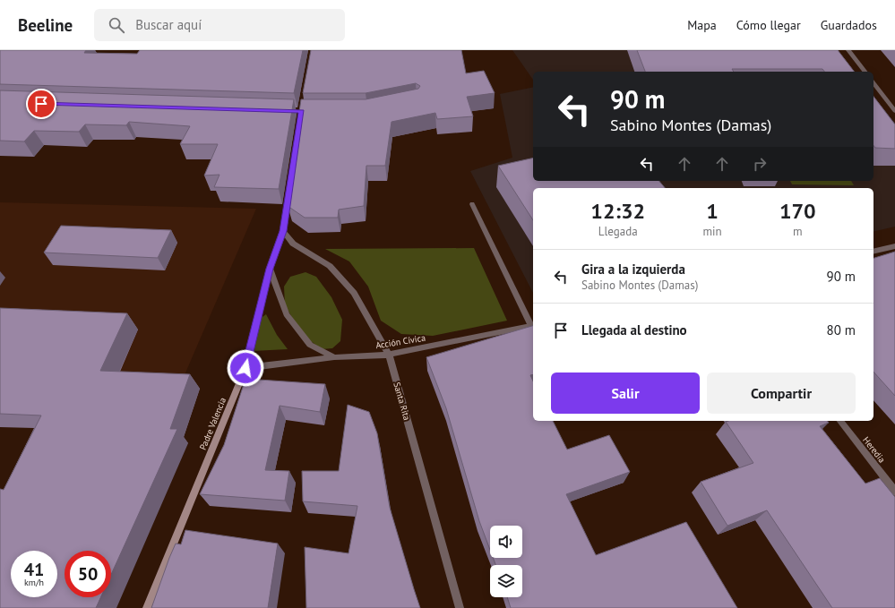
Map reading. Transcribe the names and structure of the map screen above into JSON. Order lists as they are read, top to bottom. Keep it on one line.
{"streets":{"main road":["Padre Valencia"],"street":["Acción Cívica","Santa Rita","Heredia"]},"crossings":[["Acción Cívica","Santa Rita"],["Acción Cívica","Padre Valencia"],["Santa Rita","Padre Valencia"]],"page":{"header":"Beeline","search":"Buscar aquí","nav":["Mapa","Cómo llegar","Guardados"],"turn":["90 m","Sabino Montes (Damas)"],"eta":["12:32","Llegada","1","min","170","m"],"list":[{"name":"Gira a la izquierda","note":"Sabino Montes (Damas)","value":"90 m"},{"name":"Llegada al destino","value":"80 m"}],"buttons":["Salir","Compartir"],"speed":"41 km/h","limit":"50"}}
